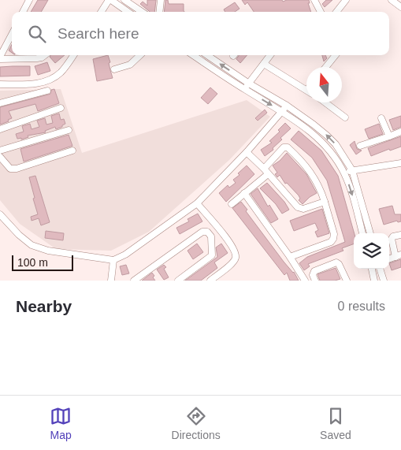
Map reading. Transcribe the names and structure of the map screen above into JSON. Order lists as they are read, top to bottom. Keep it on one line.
{"scale_bar":"100 m","north":"top","page":{"search":"Search here","scale":"100 m","heading":["Nearby","0 results"],"nav":["Map","Directions","Saved"]}}
